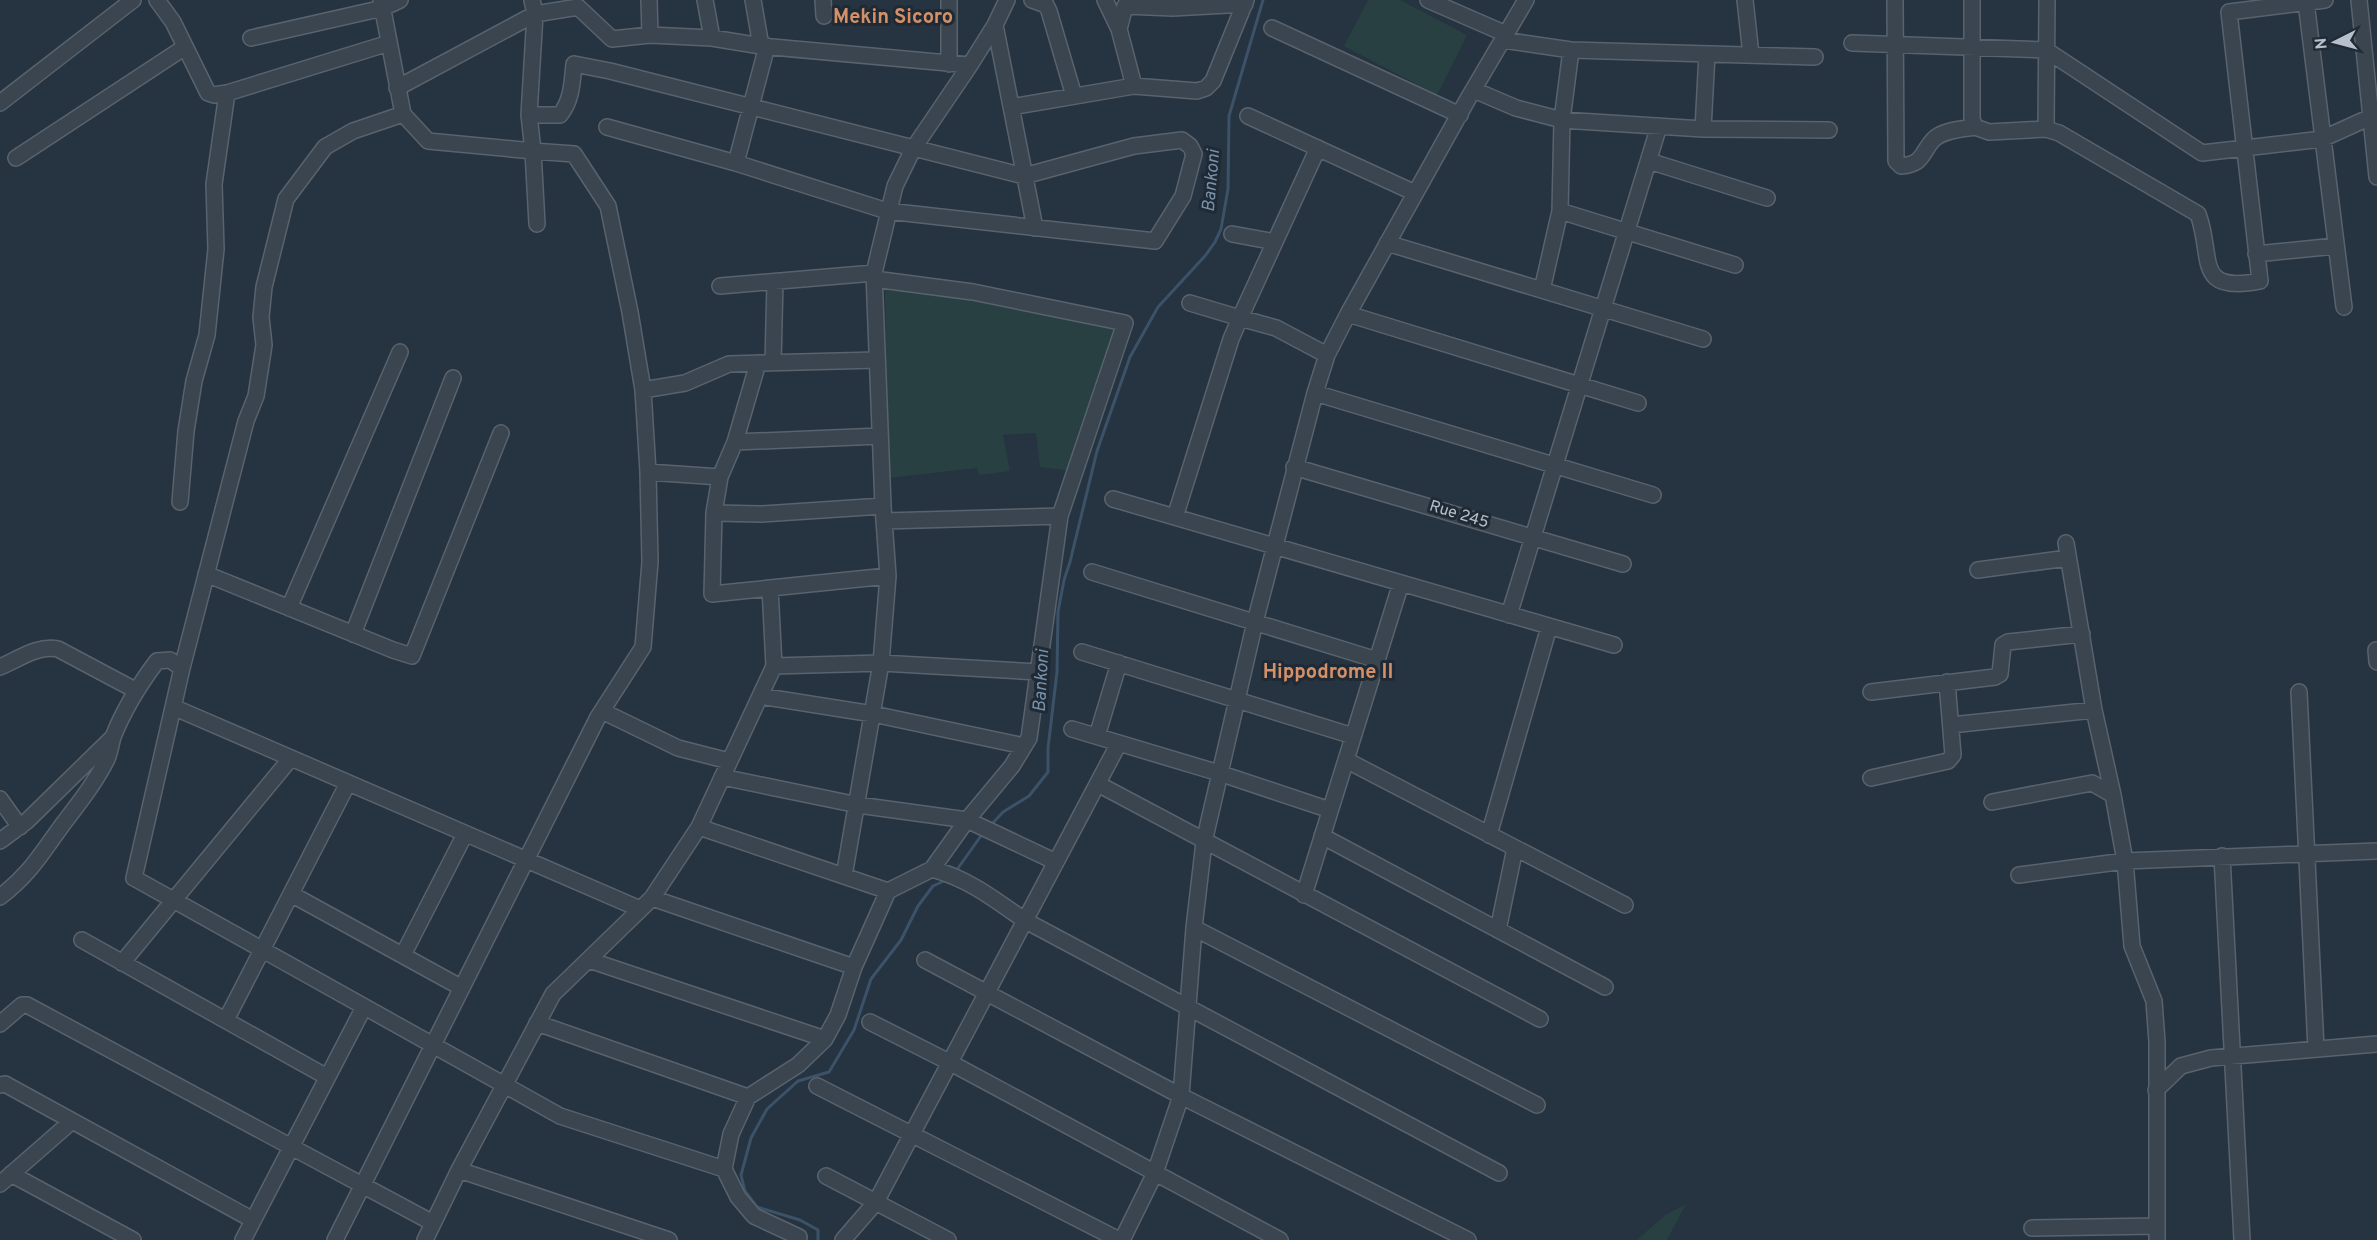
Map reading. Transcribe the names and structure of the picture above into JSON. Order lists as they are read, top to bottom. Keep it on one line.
{"streets":{"street":["Rue 245"]},"districts":["Mekin Sicoro","Hippodrome II"],"water":["Bankoni"],"north":"left"}
